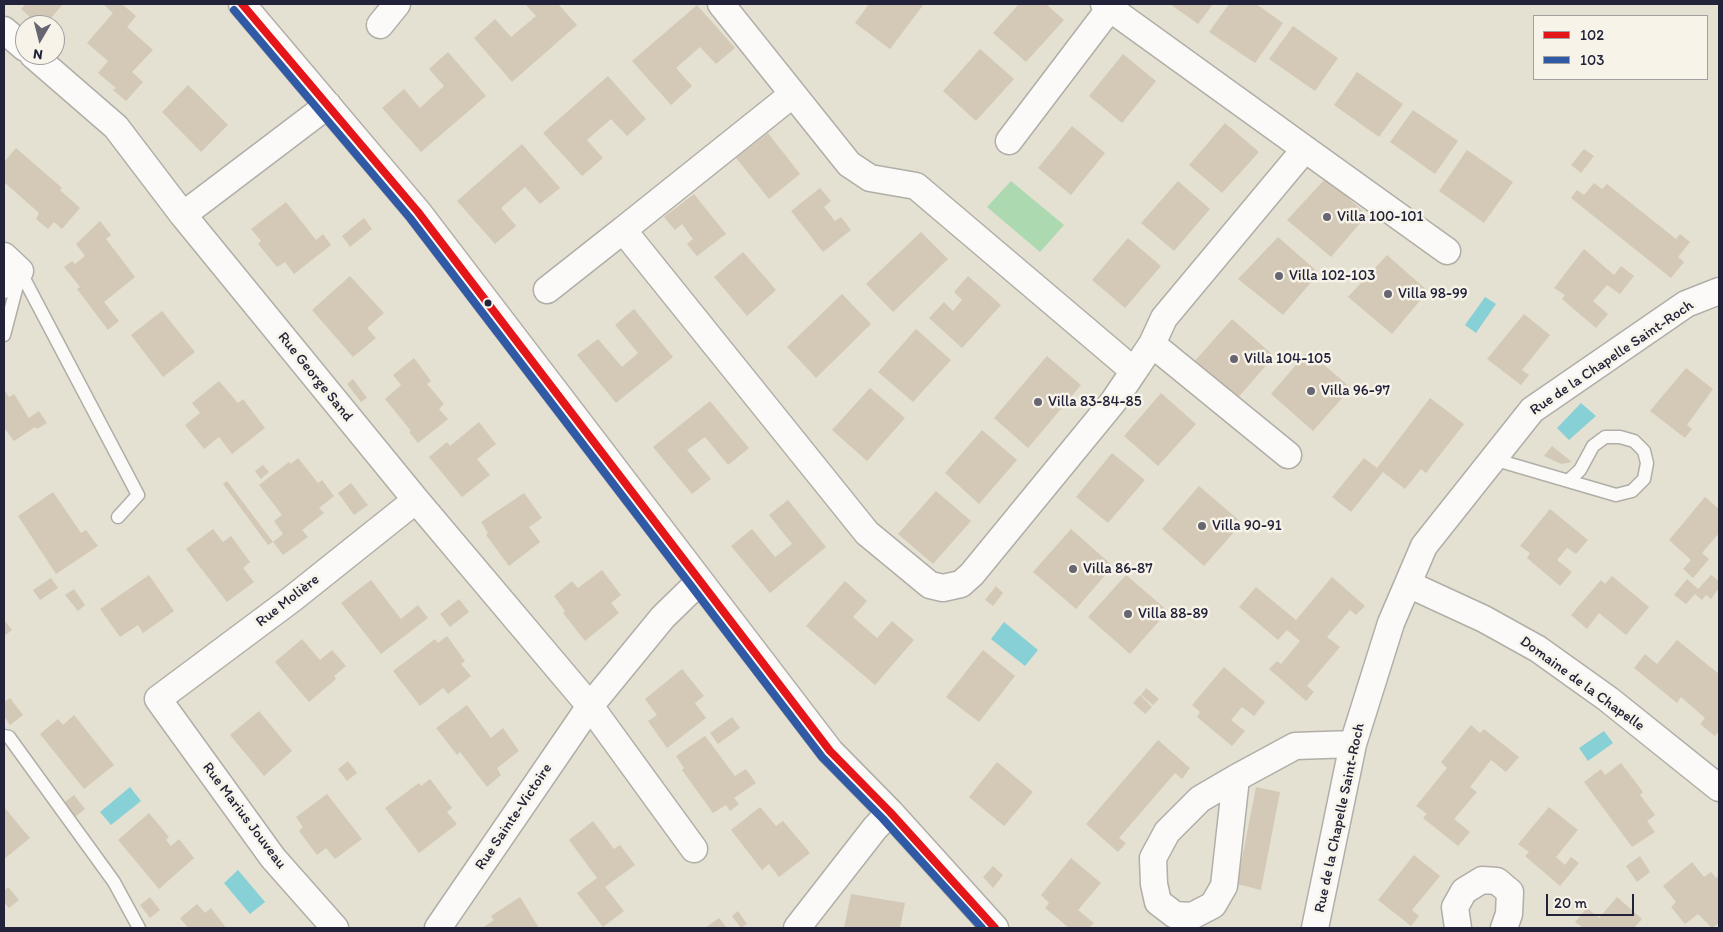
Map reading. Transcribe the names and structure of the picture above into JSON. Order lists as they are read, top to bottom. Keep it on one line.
{"streets":{"street":["Rue de la Chapelle Saint-Roch","Rue George Sand","Rue Molière","Domaine de la Chapelle","Rue Marius Jouveau","Rue Sainte-Victoire"]},"crossings":[["Rue de la Chapelle Saint-Roch","Domaine de la Chapelle"],["Rue George Sand","Rue Molière"],["Rue George Sand","Rue Sainte-Victoire"],["Rue Molière","Rue Marius Jouveau"]],"places":["Villa 100-101","Villa 102-103","Villa 98-99","Villa 104-105","Villa 96-97","Villa 83-84-85","Villa 90-91","Villa 86-87","Villa 88-89"],"lines":["transit line 102","transit line 103"],"legend":["102","103"],"scale_bar":"20 m","north":"bottom"}
